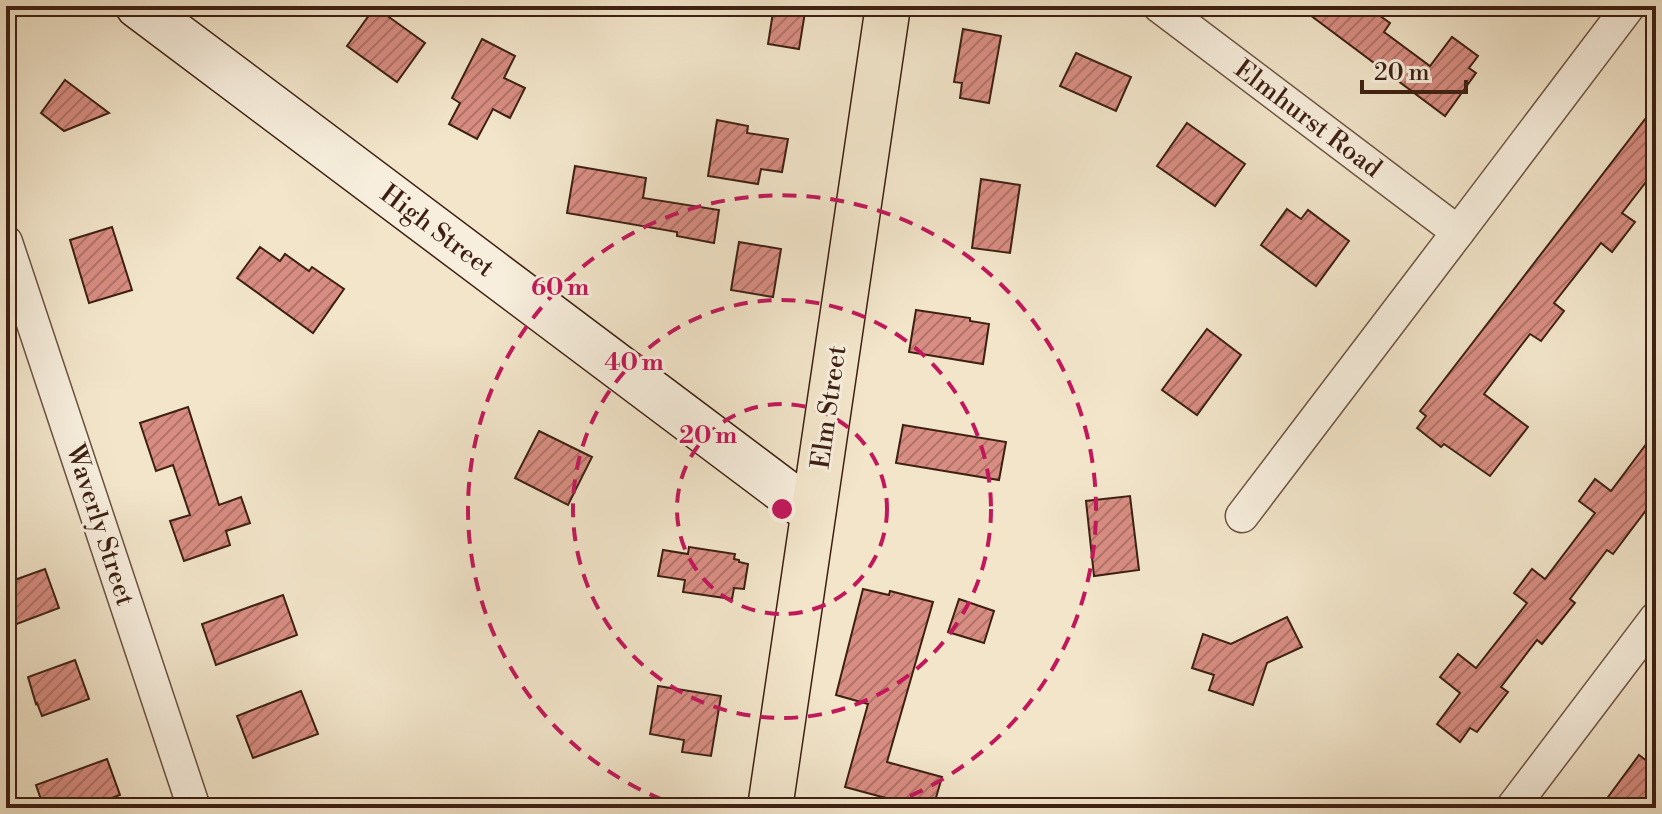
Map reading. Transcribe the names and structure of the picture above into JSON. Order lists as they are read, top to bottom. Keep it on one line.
{"streets":{"main road":["Elm Street"],"street":["Elmhurst Road","High Street","Waverly Street"]},"crossings":[["High Street","Elm Street"]],"scale_bar":"20 m","rings":["60 m","40 m","20 m"]}
